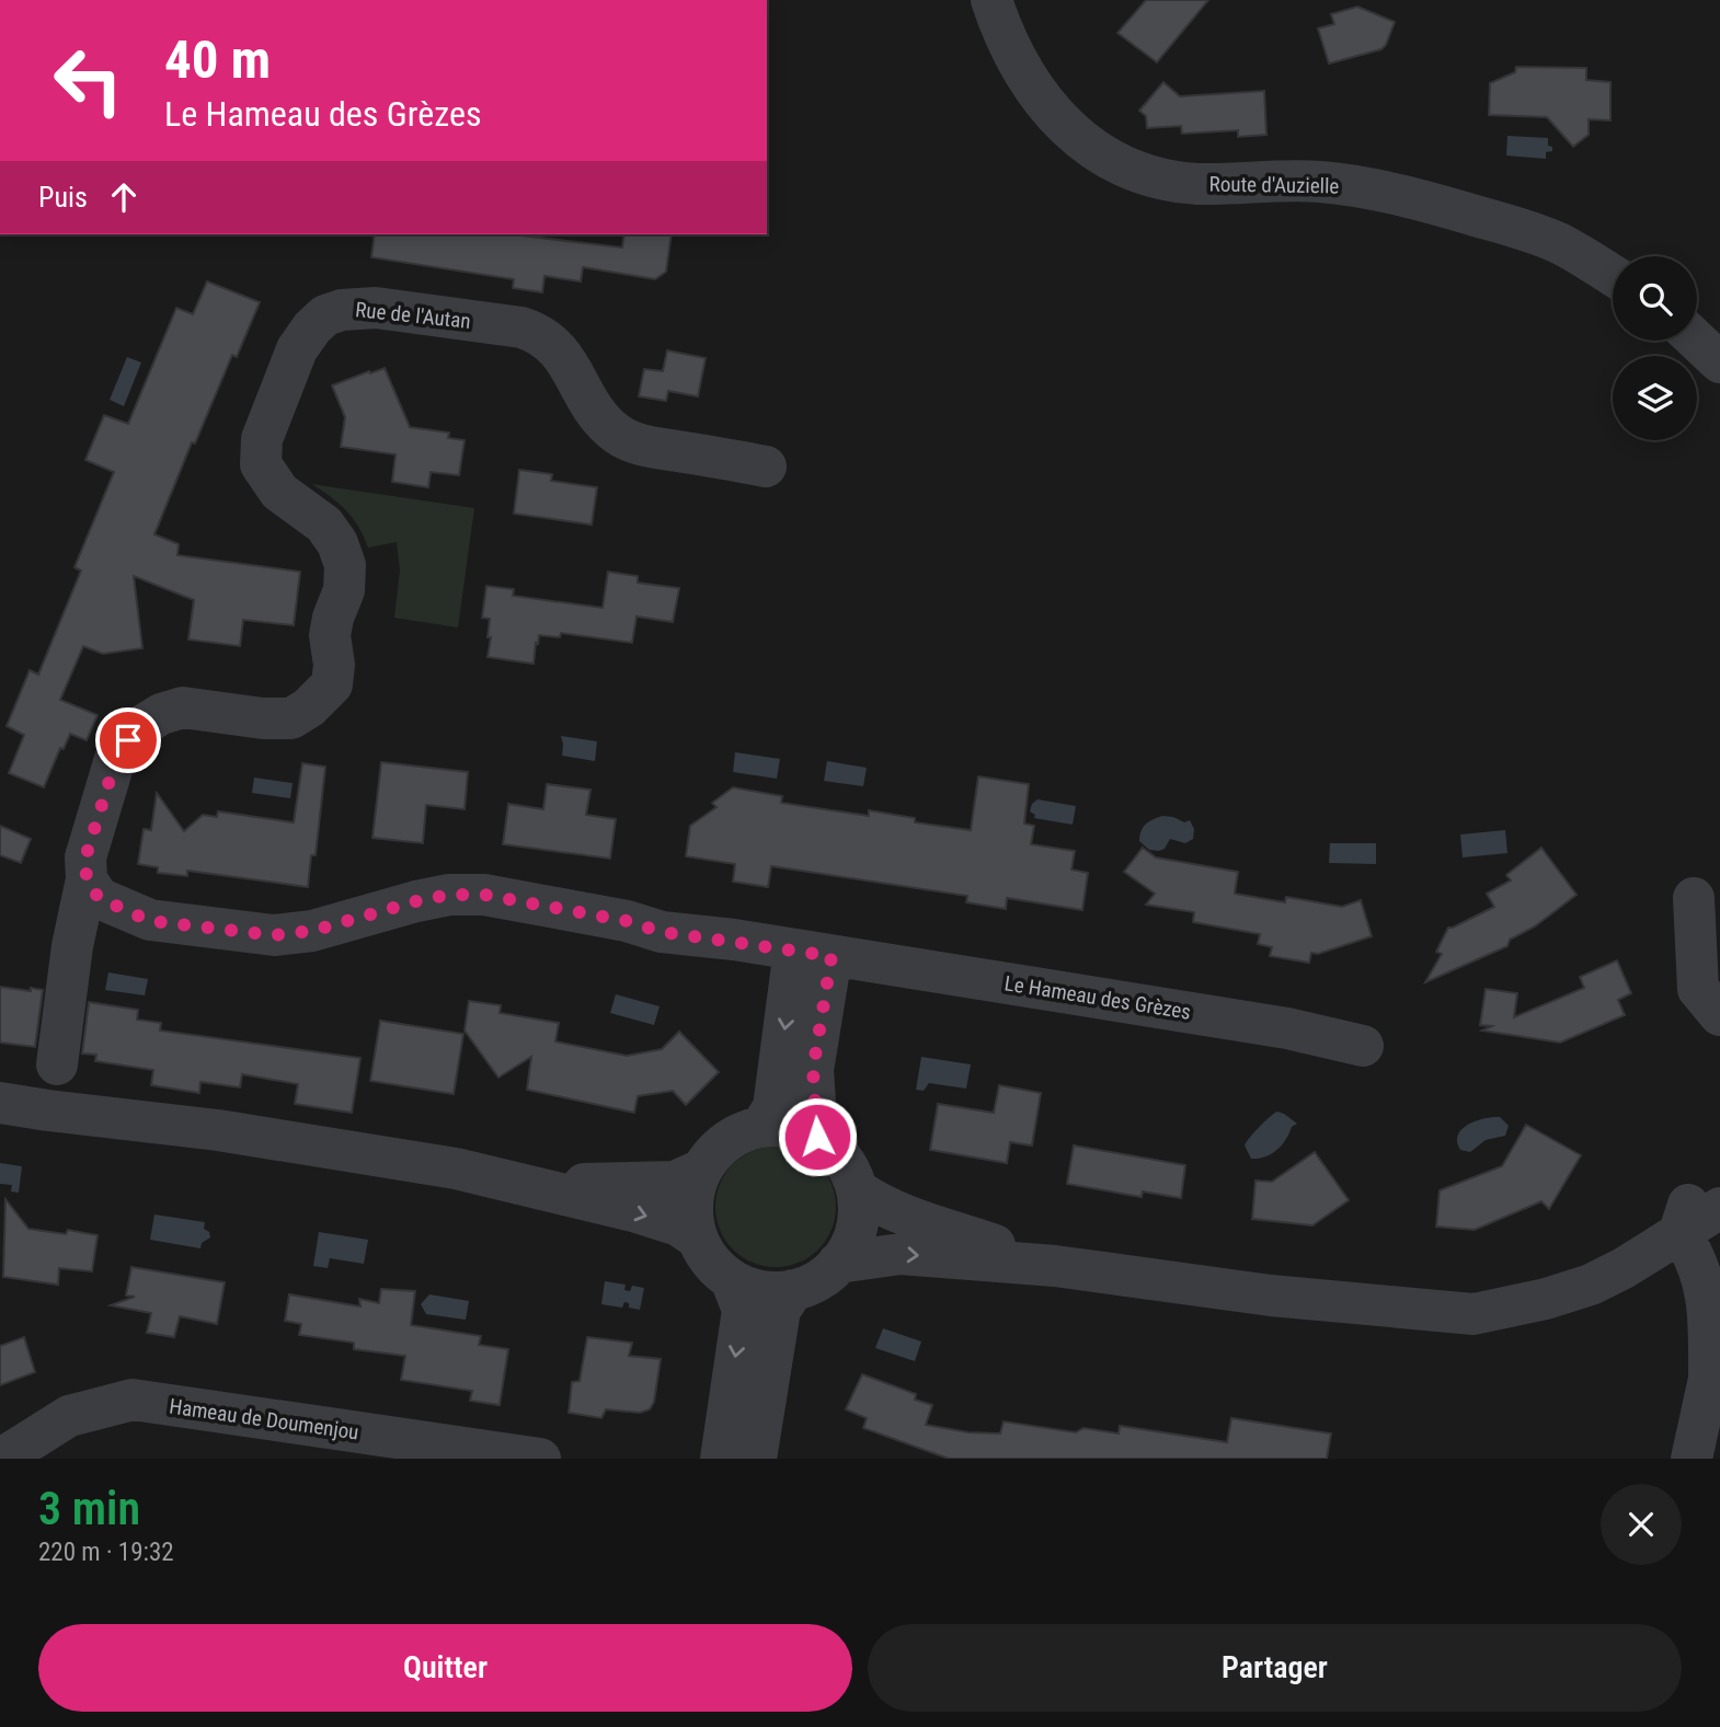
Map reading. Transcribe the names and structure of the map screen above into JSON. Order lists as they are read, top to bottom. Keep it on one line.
{"streets":{"street":["Route d'Auzielle","Rue de l'Autan","Le Hameau des Grèzes","Hameau de Doumenjou"]},"crossings":[["Rue de l'Autan","Le Hameau des Grèzes"]],"page":{"turn":["40 m","Le Hameau des Grèzes"],"then":"Puis","heading":["3 min","220 m · 19:32"],"buttons":["Quitter","Partager"]}}
